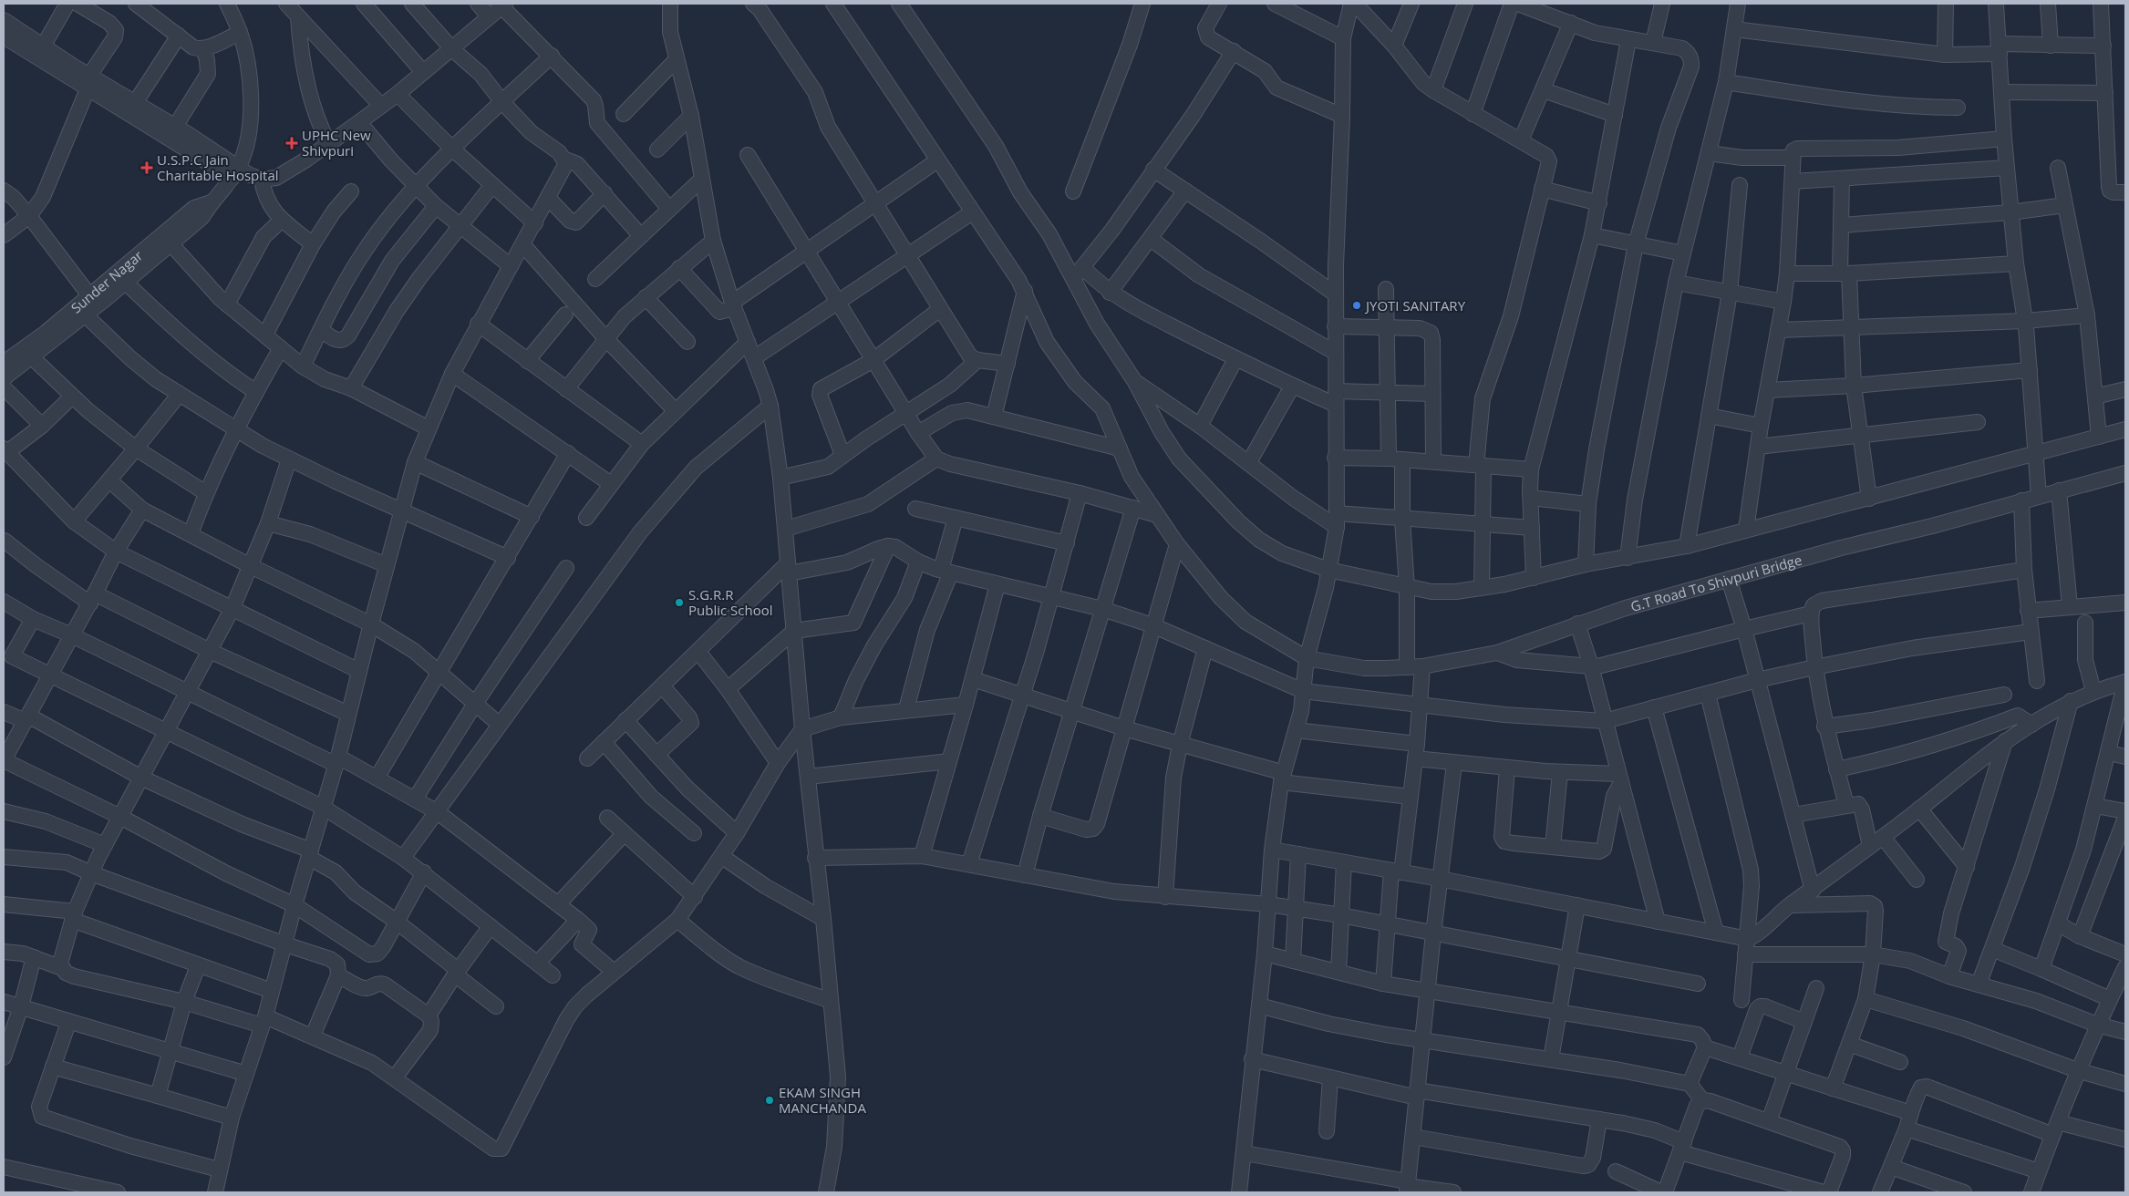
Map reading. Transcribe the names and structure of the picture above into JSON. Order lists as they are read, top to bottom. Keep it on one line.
{"streets":{"street":["Sunder Nagar","G.T Road To Shivpuri Bridge"]},"places":{"health":["UPHC New Shivpuri","U.S.P.C Jain Charitable Hospital"],"other":["JYOTI SANITARY","S.G.R.R Public School","EKAM SINGH MANCHANDA"]}}
